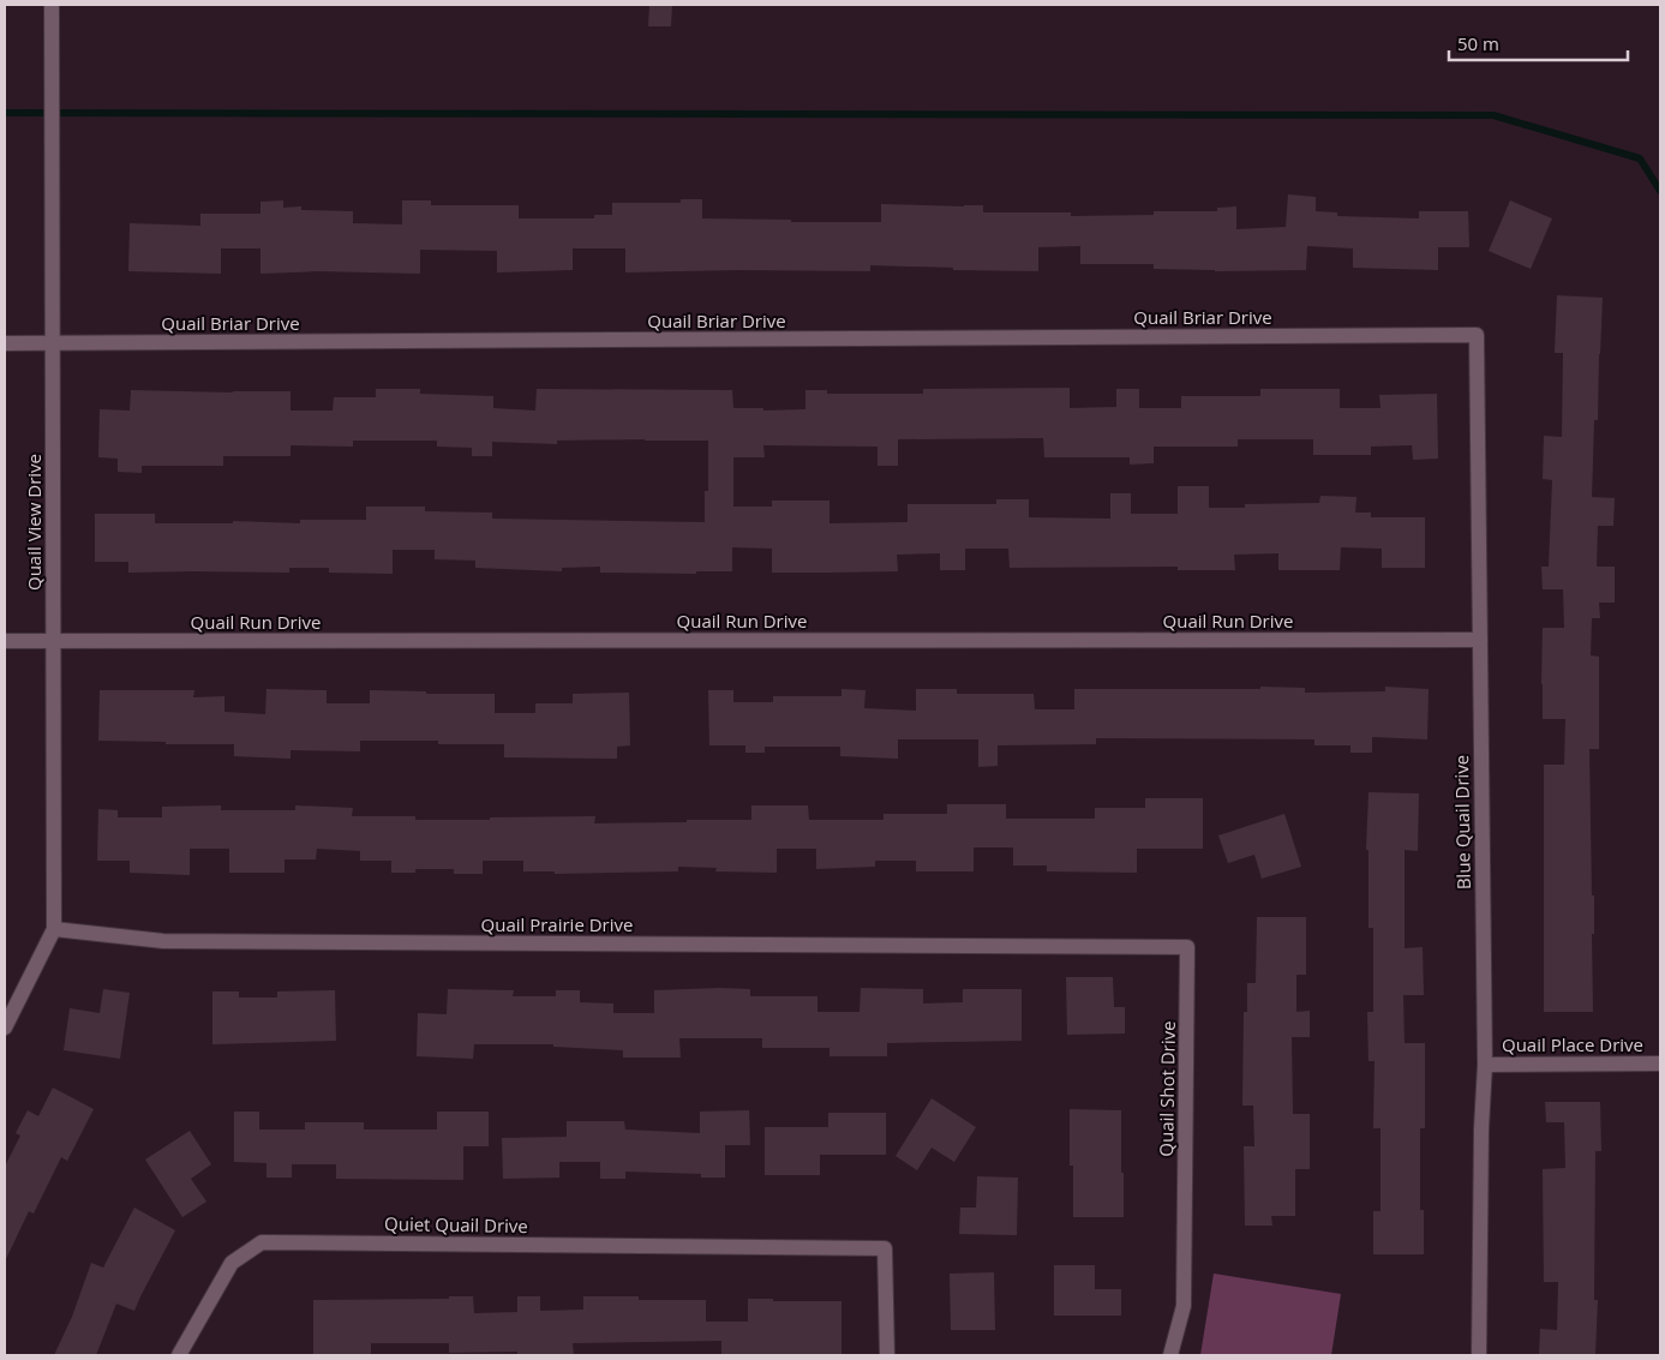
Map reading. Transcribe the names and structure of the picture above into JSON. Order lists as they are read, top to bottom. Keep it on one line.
{"streets":{"street":["Quail Briar Drive","Quail View Drive","Quail Run Drive","Blue Quail Drive","Quail Prairie Drive","Quail Place Drive","Quail Shot Drive","Quiet Quail Drive"]},"crossings":[["Quail Briar Drive","Quail View Drive"],["Quail Briar Drive","Blue Quail Drive"],["Quail View Drive","Quail Run Drive"],["Quail View Drive","Quail Prairie Drive"],["Quail Run Drive","Blue Quail Drive"],["Blue Quail Drive","Quail Place Drive"],["Quail Prairie Drive","Quail Shot Drive"]],"scale_bar":"50 m"}
